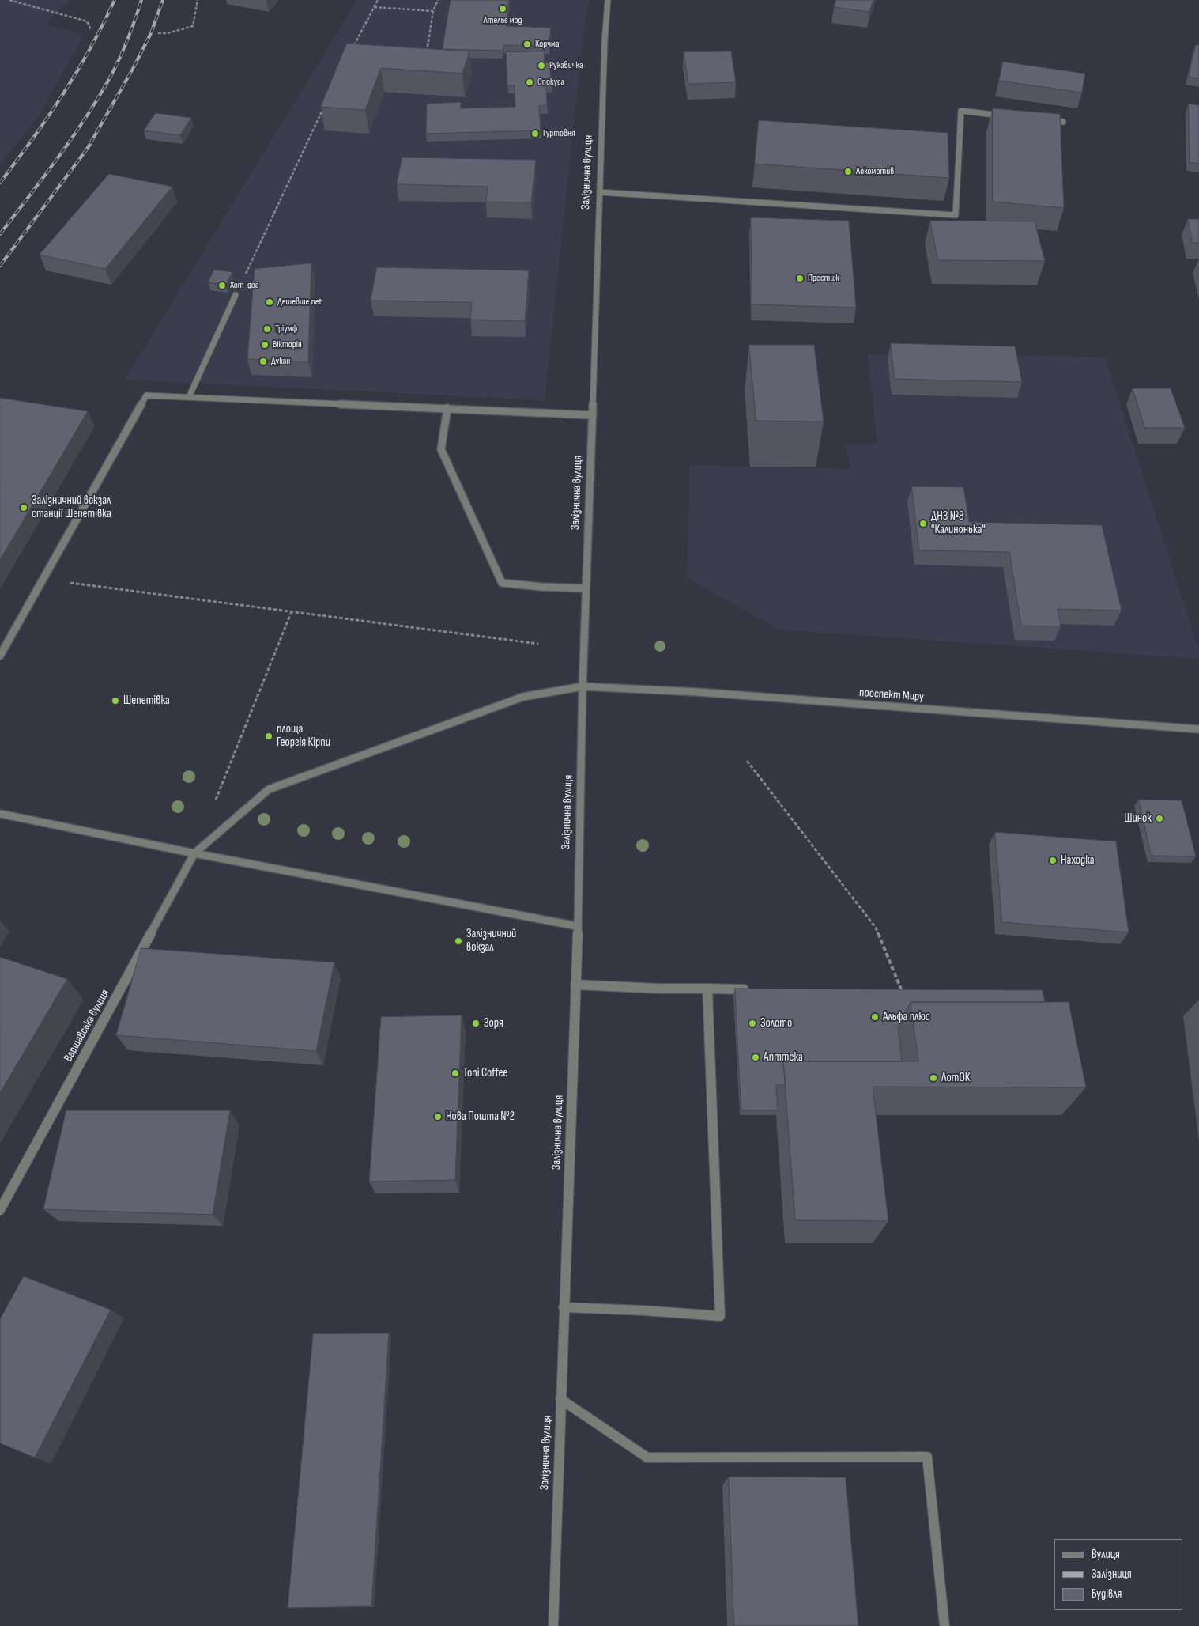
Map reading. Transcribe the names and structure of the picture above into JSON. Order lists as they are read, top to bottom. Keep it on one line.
{"streets":{"street":["Залізнична вулиця","проспект Миру","Варшавська вулиця"]},"crossings":[["Залізнична вулиця","проспект Миру"],["проспект Миру","Варшавська вулиця"]],"places":["Ательє мод","Корчма","Рукавичка","Спокуса","Гуртовня","Локомотив","Престиж","Хот-дог","Дешевше.net","Тріумф","Вікторія","Дукан","Залізничний вокзал станції Шепетівка","ДНЗ №8 \"Калинонька\"","Шепетівка","площа Георгія Кірпи","Шинок","Находка","Залізничний вокзал","Альфа плюс","Зоря","Золото","Апттека","Toni Coffee","ЛотОК","Нова Пошта №2"],"legend":["Вулиця","Залізниця","Будівля"]}
